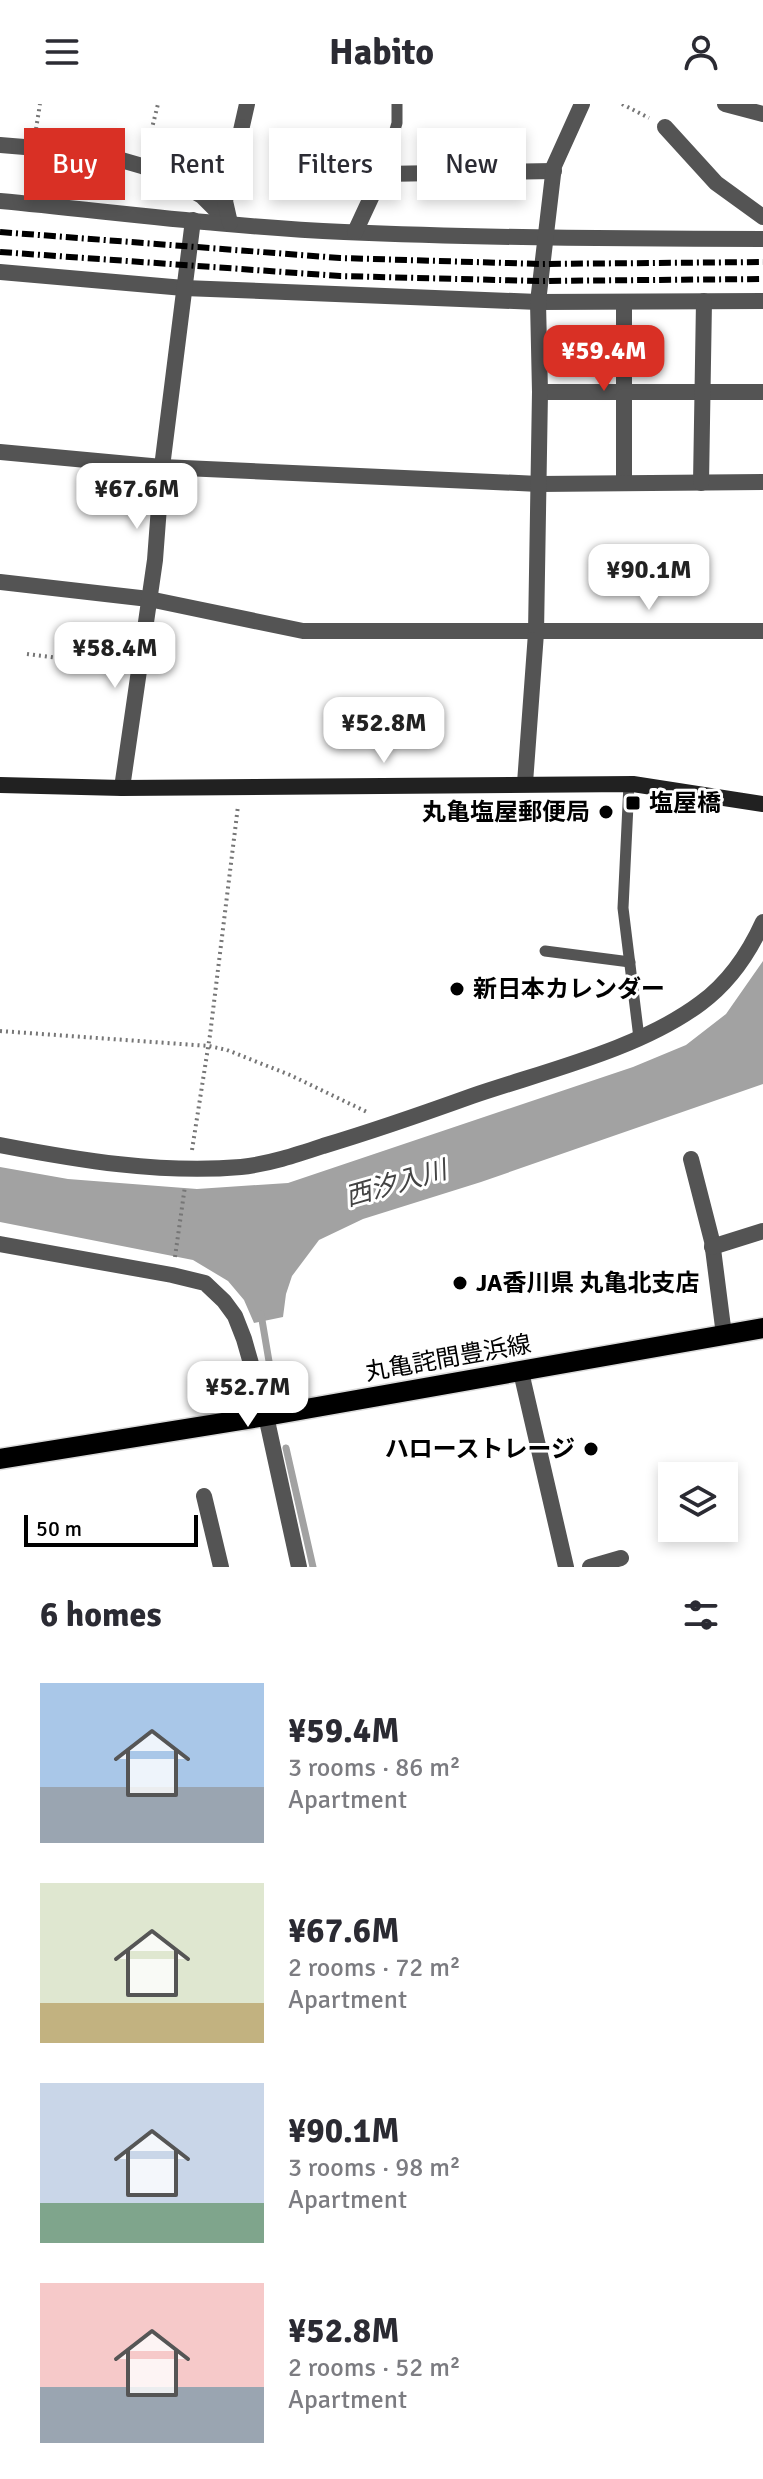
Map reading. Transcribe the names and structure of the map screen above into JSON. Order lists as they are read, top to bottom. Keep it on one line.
{"streets":{"main road":["丸亀詫間豊浜線"]},"water":["西汐入川"],"places":{"transit":["塩屋橋"],"other":["丸亀塩屋郵便局","新日本カレンダー","JA香川県 丸亀北支店","ハローストレージ"]},"scale_bar":"50 m","page":{"header":"Habito","chip":["Buy","Rent","Filters","New"],"price":["¥59.4M","¥67.6M","¥90.1M","¥58.4M","¥52.8M","¥52.7M"],"scale":"50 m","heading":"6 homes","list":[{"name":"¥59.4M","note":"3 rooms · 86 m² · Apartment"},{"name":"¥67.6M","note":"2 rooms · 72 m² · Apartment"},{"name":"¥90.1M","note":"3 rooms · 98 m² · Apartment"},{"name":"¥52.8M","note":"2 rooms · 52 m² · Apartment"}]}}
